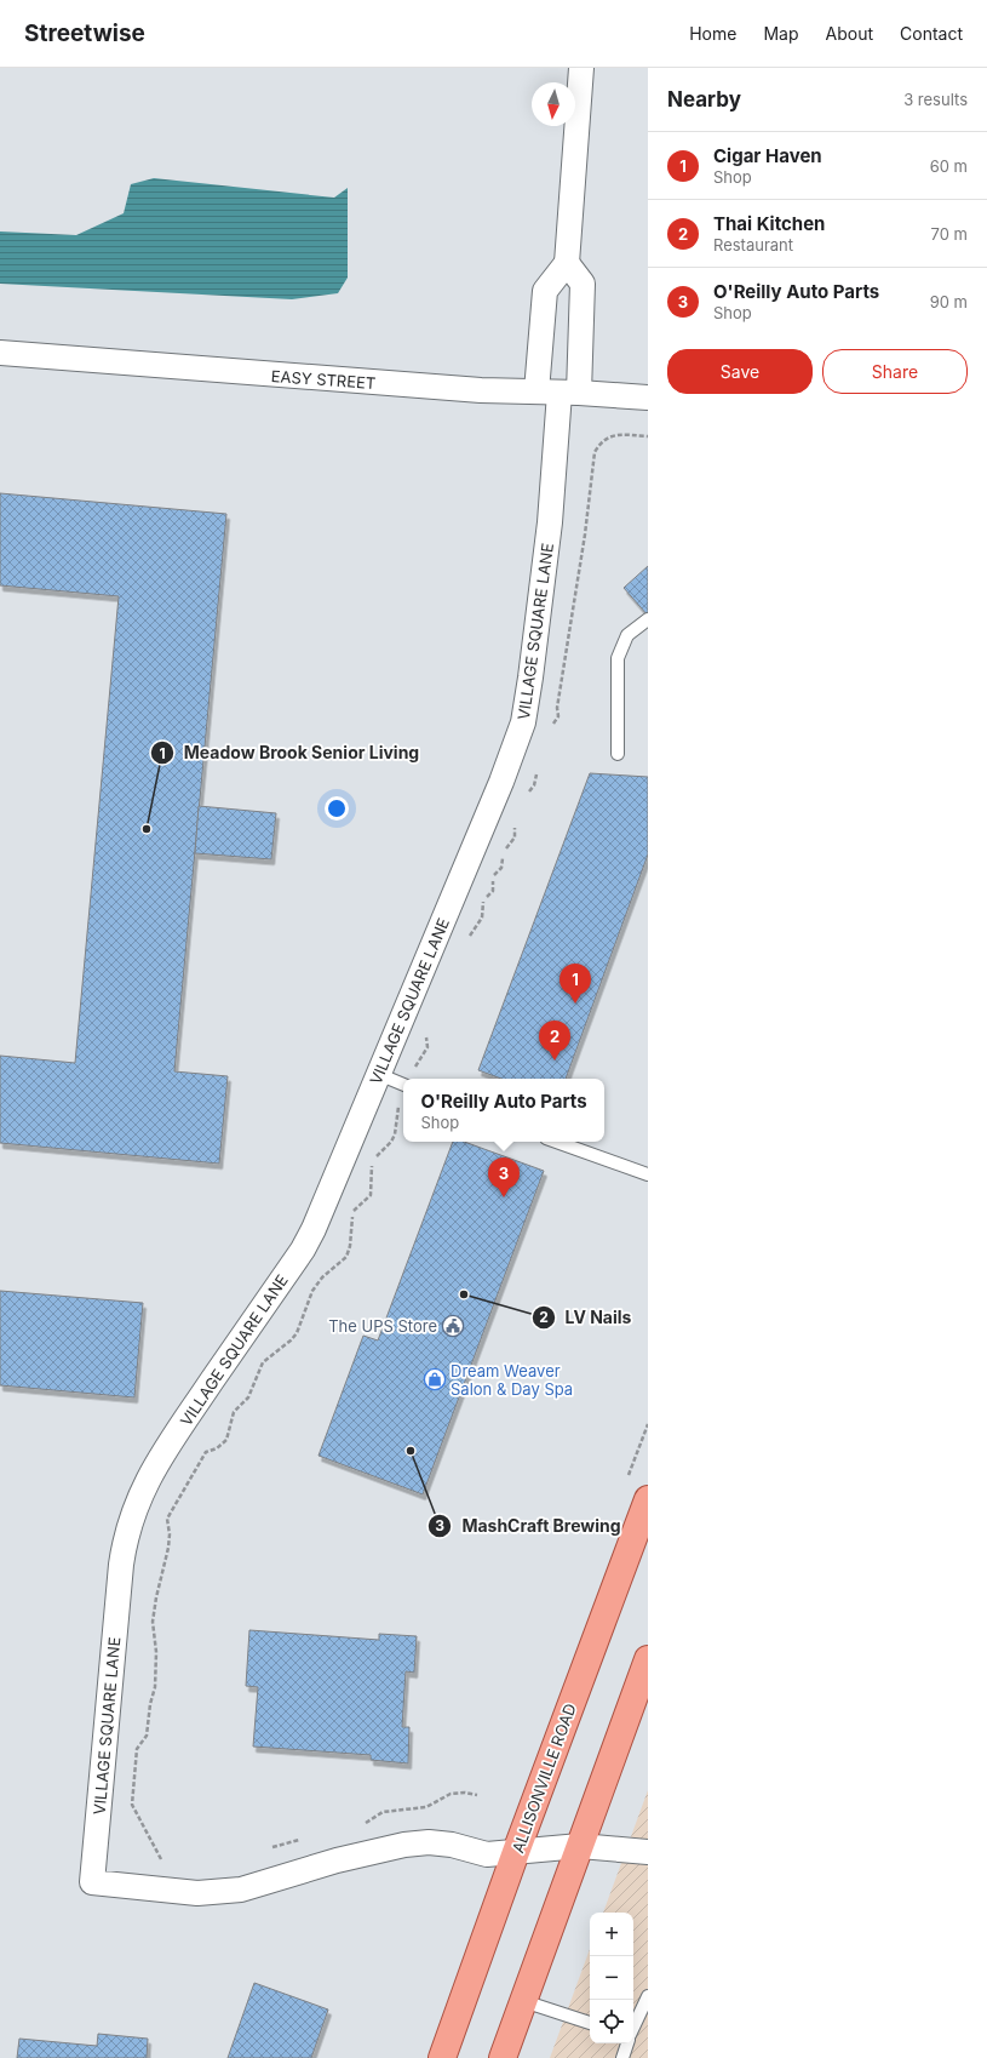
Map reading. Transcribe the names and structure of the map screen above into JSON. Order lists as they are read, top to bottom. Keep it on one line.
{"streets":{"main road":["ALLISONVILLE ROAD"],"street":["EASY STREET","VILLAGE SQUARE LANE"]},"crossings":[["EASY STREET","VILLAGE SQUARE LANE"],["VILLAGE SQUARE LANE","ALLISONVILLE ROAD"]],"places":{"other":["Meadow Brook Senior Living","LV Nails","MashCraft Brewing"],"public building":["The UPS Store"],"shop":["Dream Weaver Salon & Day Spa"]},"north":"bottom","page":{"header":"Streetwise","nav":["Home","Map","About","Contact"],"heading":["Nearby","3 results"],"list":[{"mark":"1","name":"Cigar Haven","note":"Shop","value":"60 m"},{"mark":"2","name":"Thai Kitchen","note":"Restaurant","value":"70 m"},{"mark":"3","name":"O'Reilly Auto Parts","note":"Shop","value":"90 m"}],"buttons":["Save","Share"],"pins":["1","2","3"],"popup":["O'Reilly Auto Parts","Shop"],"map_buttons":["+","−"]}}
